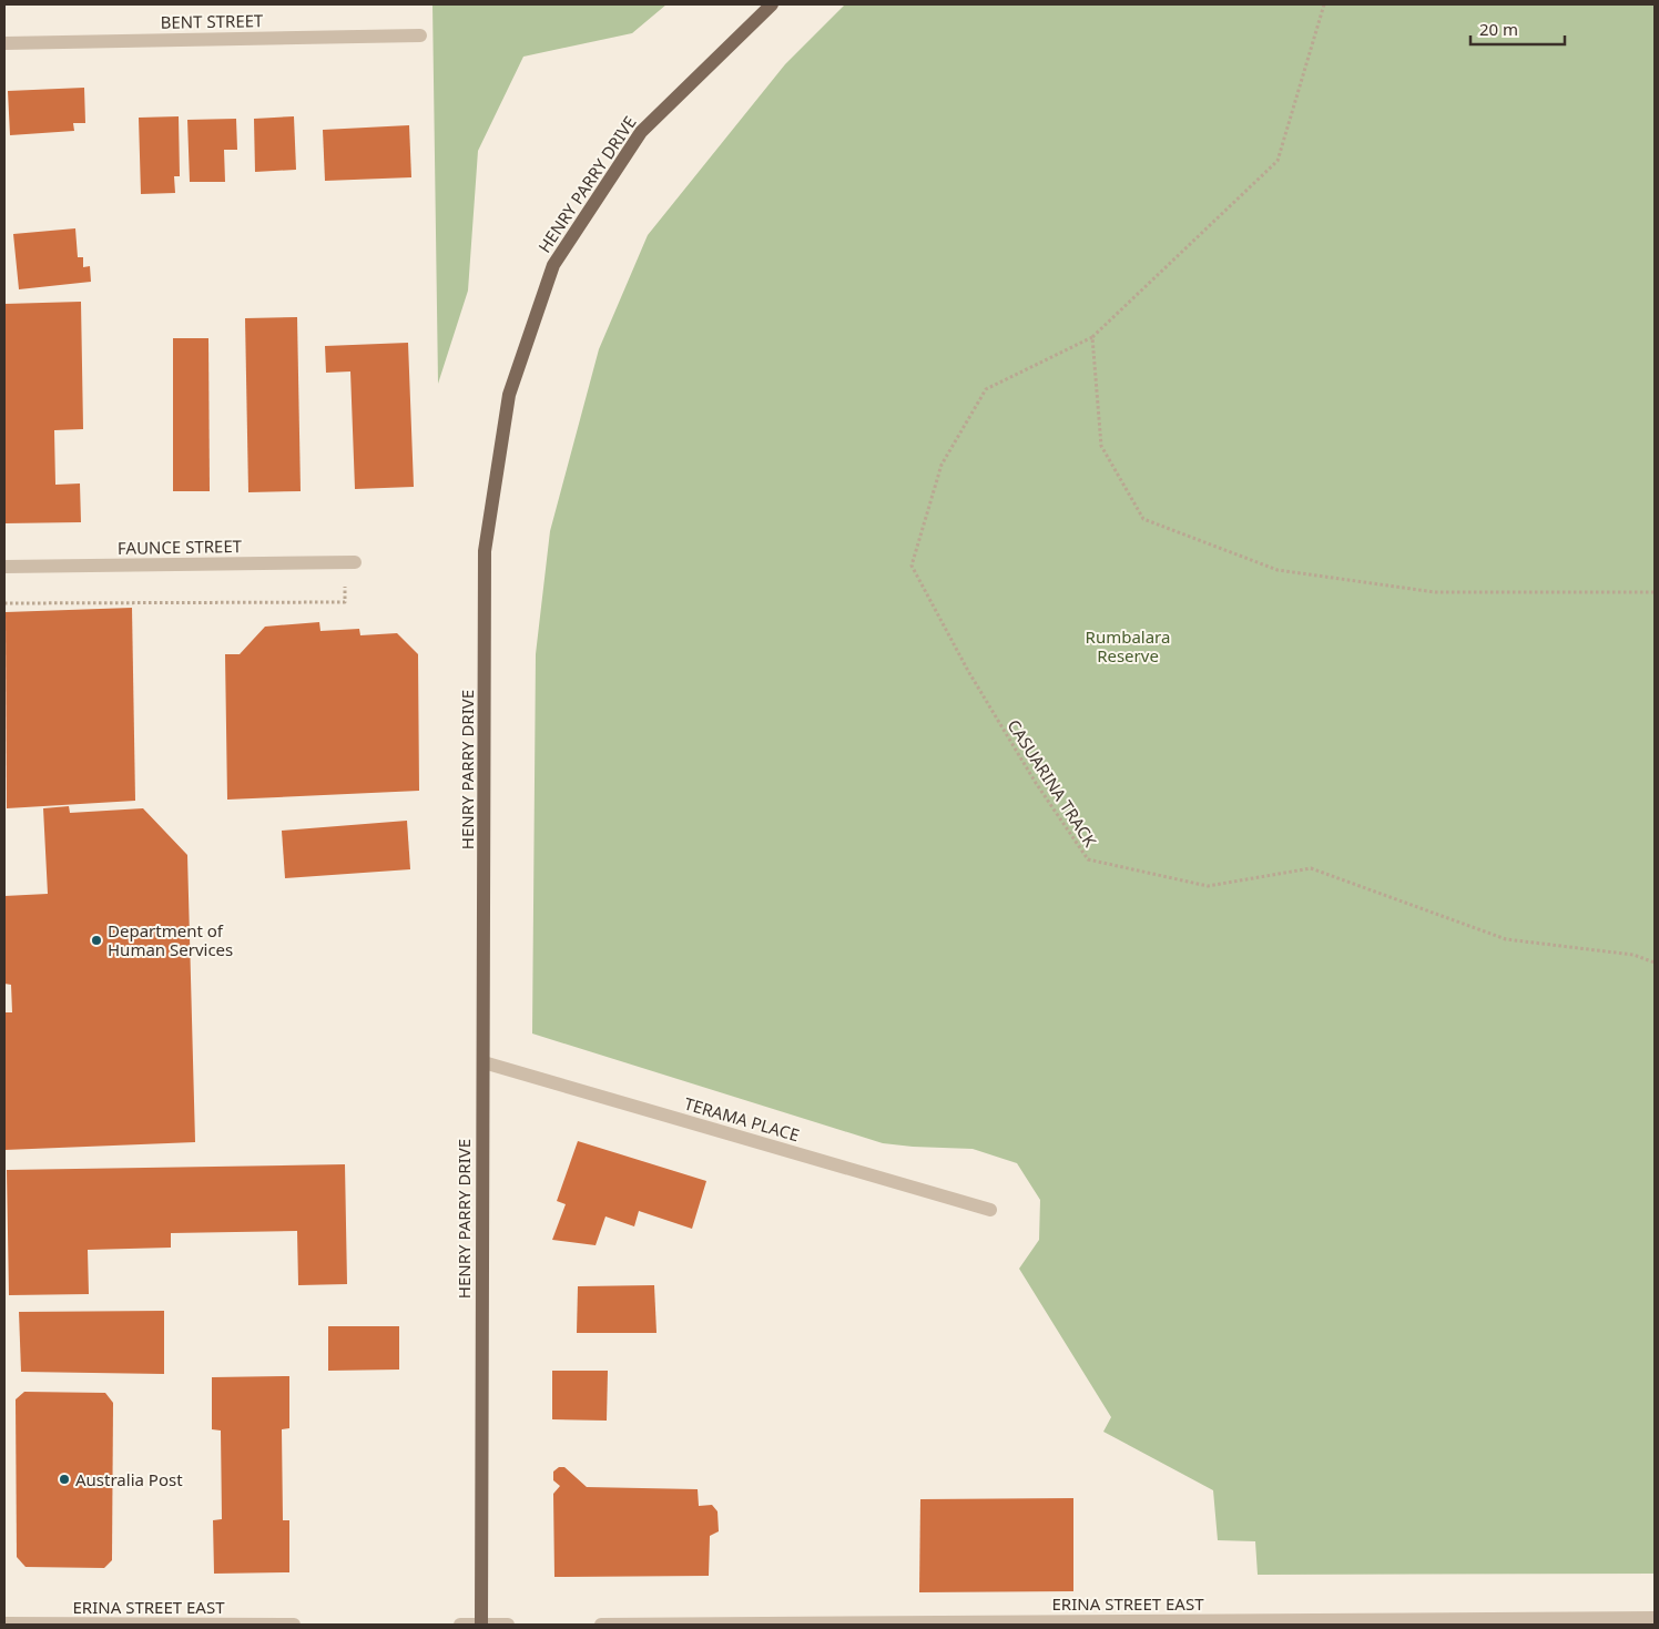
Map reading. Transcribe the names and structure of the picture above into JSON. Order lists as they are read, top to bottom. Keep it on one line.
{"streets":{"main road":["HENRY PARRY DRIVE"],"street":["BENT STREET","FAUNCE STREET","TERAMA PLACE","ERINA STREET EAST"],"path":["CASUARINA TRACK"]},"crossings":[["HENRY PARRY DRIVE","TERAMA PLACE"]],"parks":["Rumbalara Reserve"],"places":["Department of Human Services","Australia Post"],"scale_bar":"20 m"}
